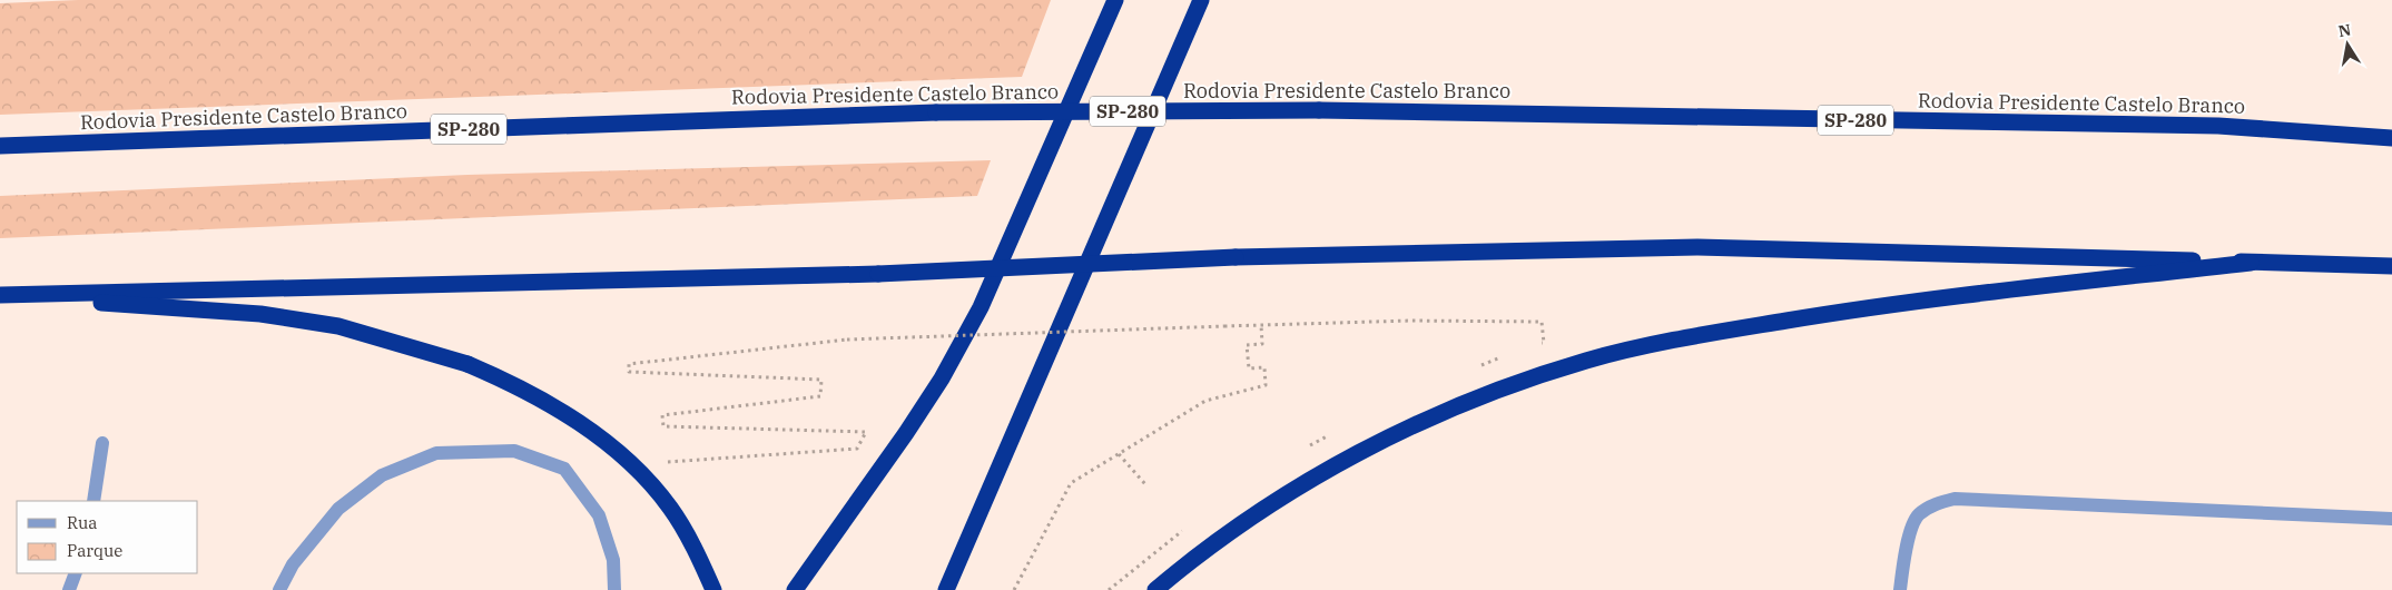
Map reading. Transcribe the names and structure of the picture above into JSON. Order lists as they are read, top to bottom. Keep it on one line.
{"streets":{"highway":["Rodovia Presidente Castelo Branco","SP-280"]},"legend":["Rua","Parque"],"north":"top"}
